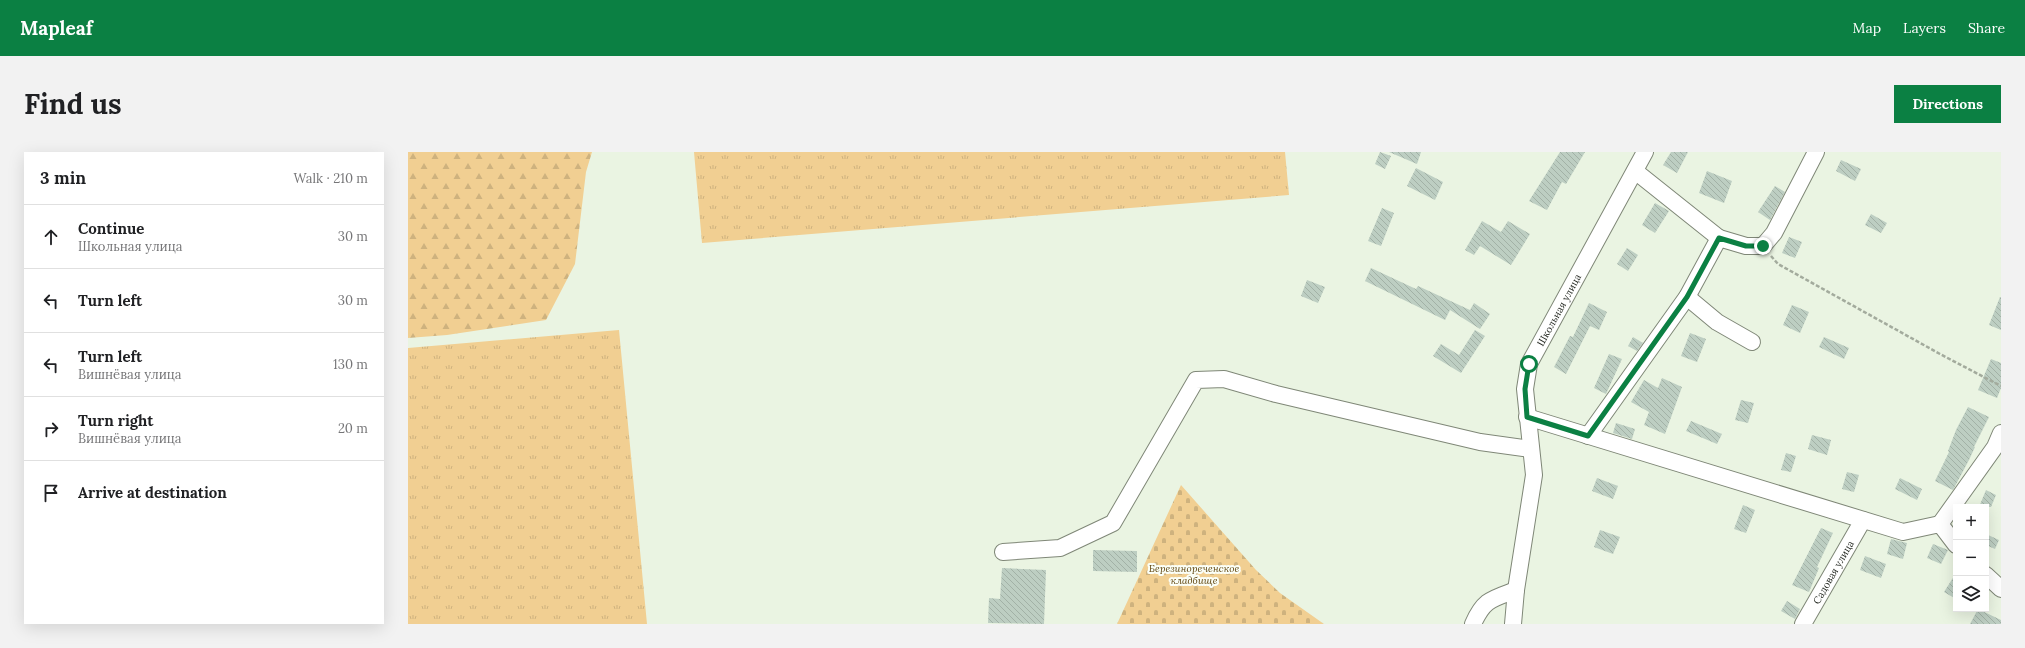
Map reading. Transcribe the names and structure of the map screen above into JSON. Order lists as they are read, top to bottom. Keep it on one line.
{"streets":{"street":["Школьная улица","Садовая улица"]},"parks":["Березинореченское кладбище"],"page":{"header":"Mapleaf","nav":["Map","Layers","Share"],"buttons":"Directions","title":"Find us","heading":["3 min","Walk · 210 m"],"list":[["Continue","Школьная улица","30 m"],["Turn left","30 m"],["Turn left","Вишнёвая улица","130 m"],["Turn right","Вишнёвая улица","20 m"],"Arrive at destination"],"map_buttons":["+","−"]}}
